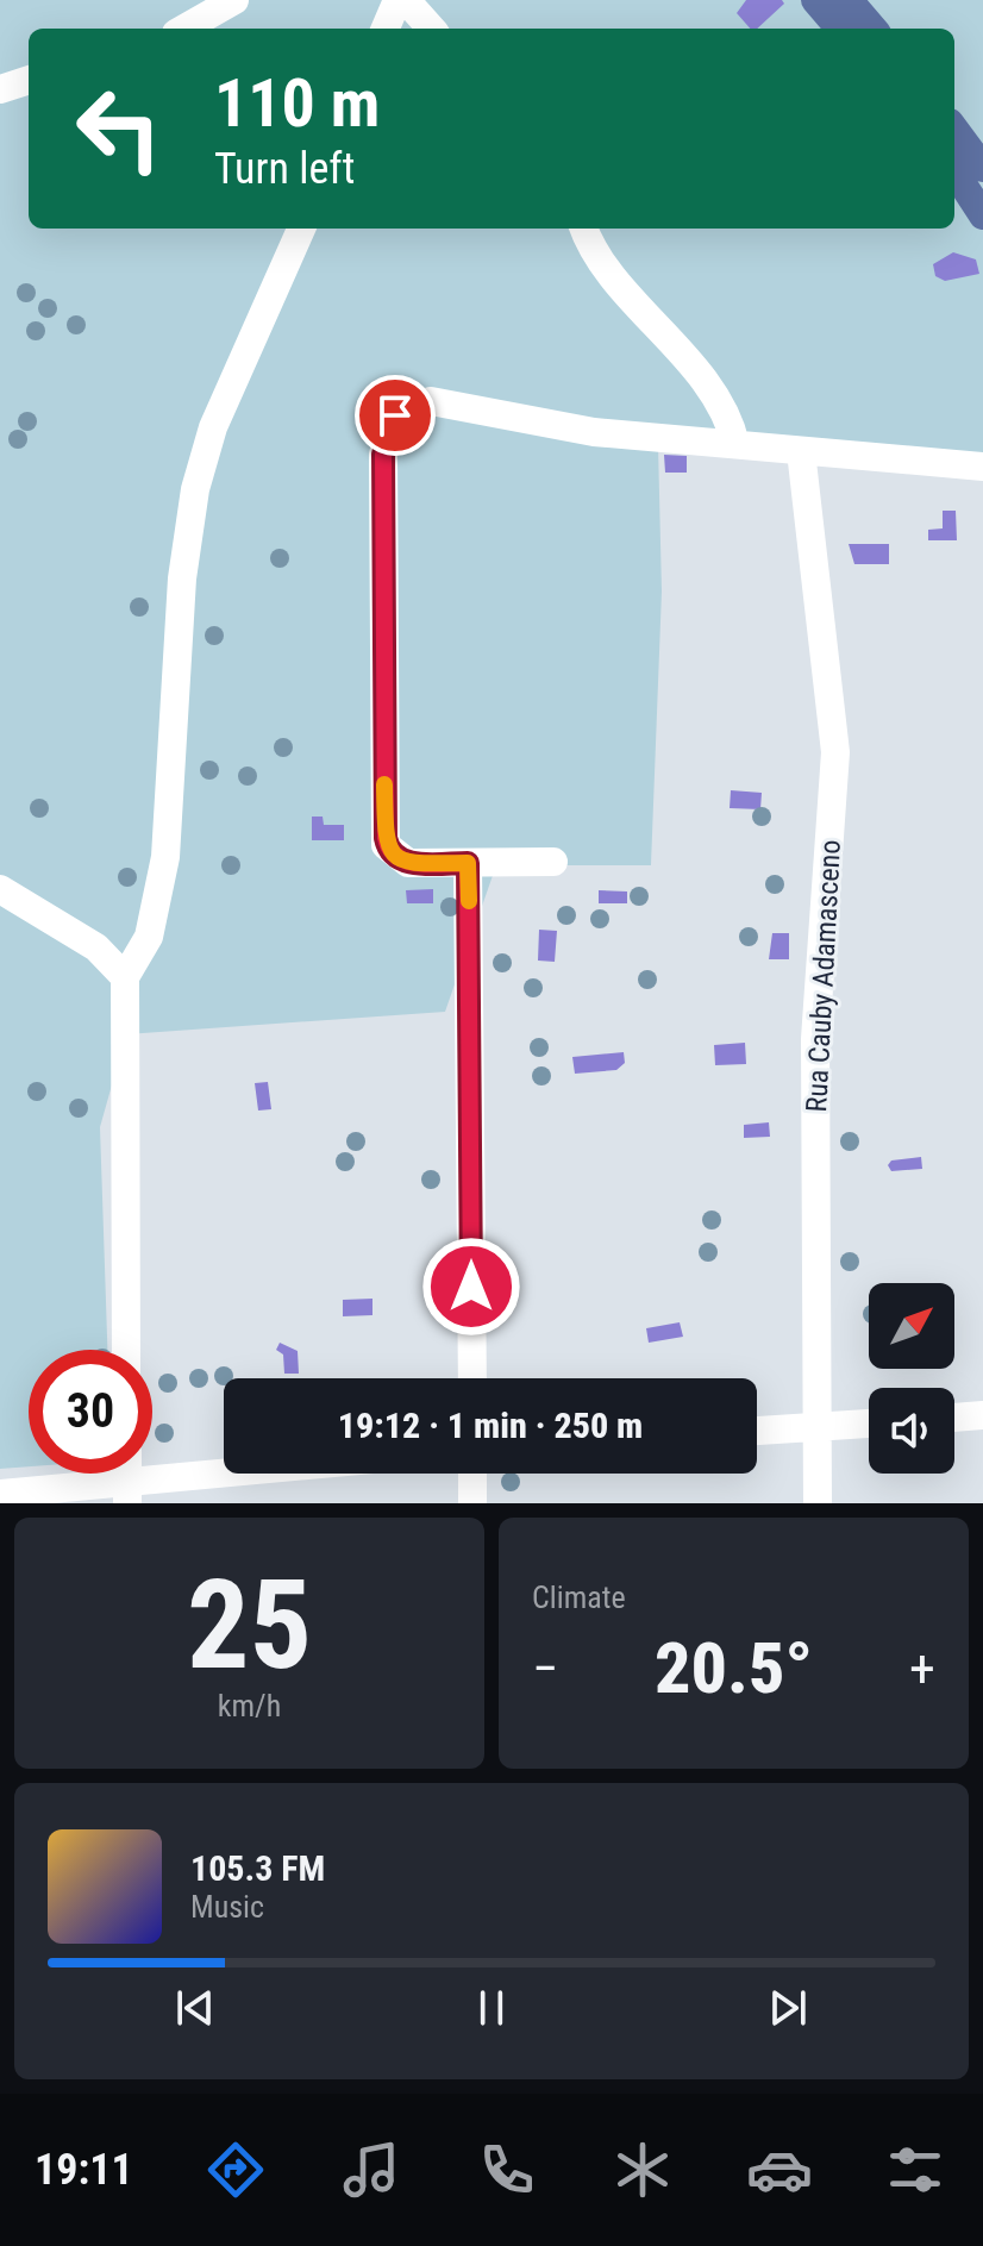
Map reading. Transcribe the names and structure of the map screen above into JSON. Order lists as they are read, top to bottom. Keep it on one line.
{"streets":{"street":["Rua Cauby Adamasceno"]},"north":"top right","page":{"turn":["110 m","Turn left"],"limit":"30","trip":"19:12 · 1 min · 250 m","tile":[["25","km/h"],"Climate"],"heat":["−","20.5°","+"],"song":["105.3 FM","Music"],"tabs":"19:11"}}
